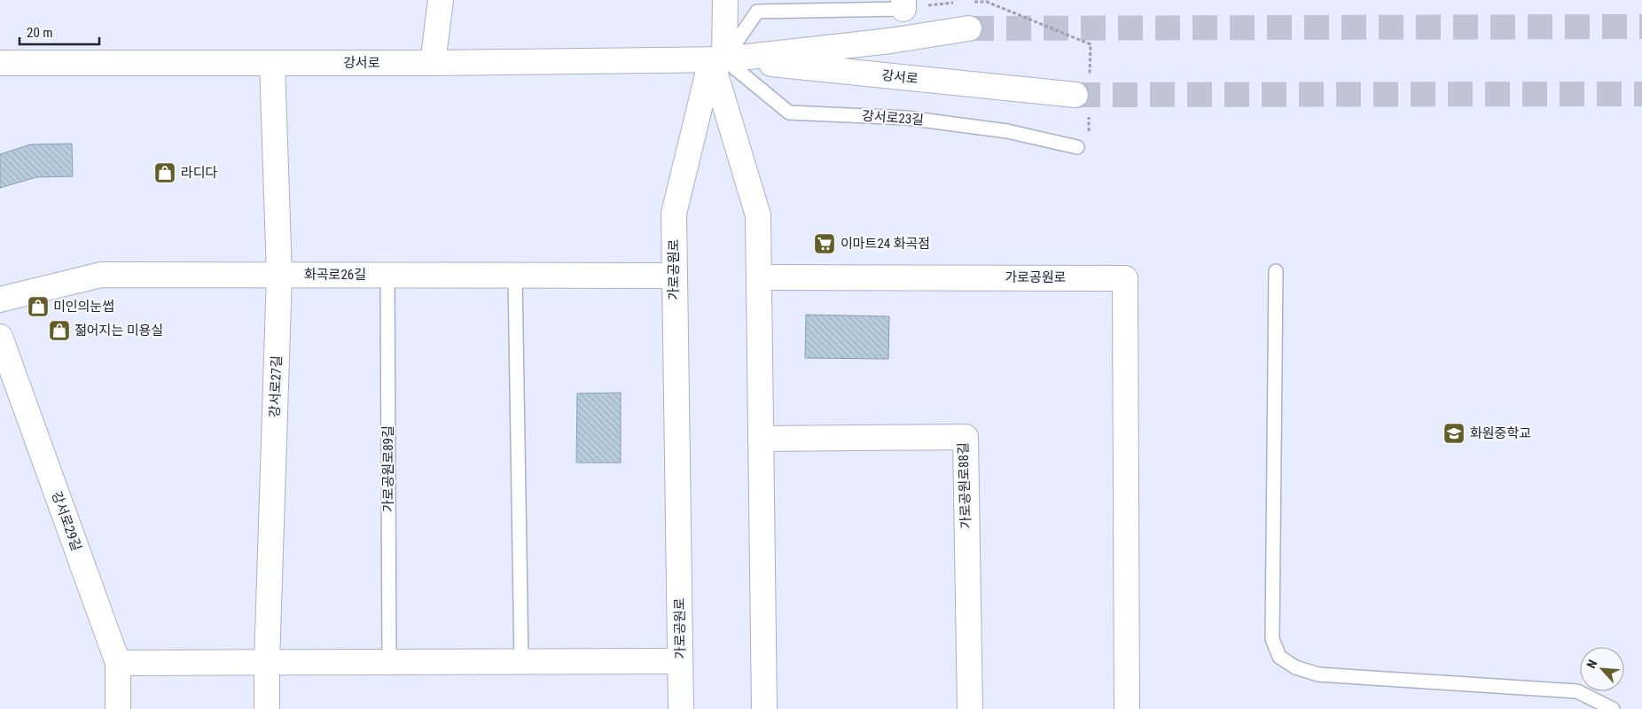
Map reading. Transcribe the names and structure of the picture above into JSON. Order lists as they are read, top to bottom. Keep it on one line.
{"streets":{"street":["강서로","가로공원로","화곡로26길","강서로27길","가로공원로88길","강서로29길"],"lane":["강서로23길","가로공원로89길"]},"crossings":[["강서로","강서로23길"],["강서로","가로공원로"],["강서로","강서로27길"],["강서로23길","가로공원로"],["가로공원로","화곡로26길"],["화곡로26길","강서로27길"],["화곡로26길","가로공원로89길"]],"places":{"shop":["라디다","미인의눈썹","젊어지는 미용실"],"supermarket":["이마트24 화곡점"],"school or university":["화원중학교"]},"scale_bar":"20 m","north":"top left"}
